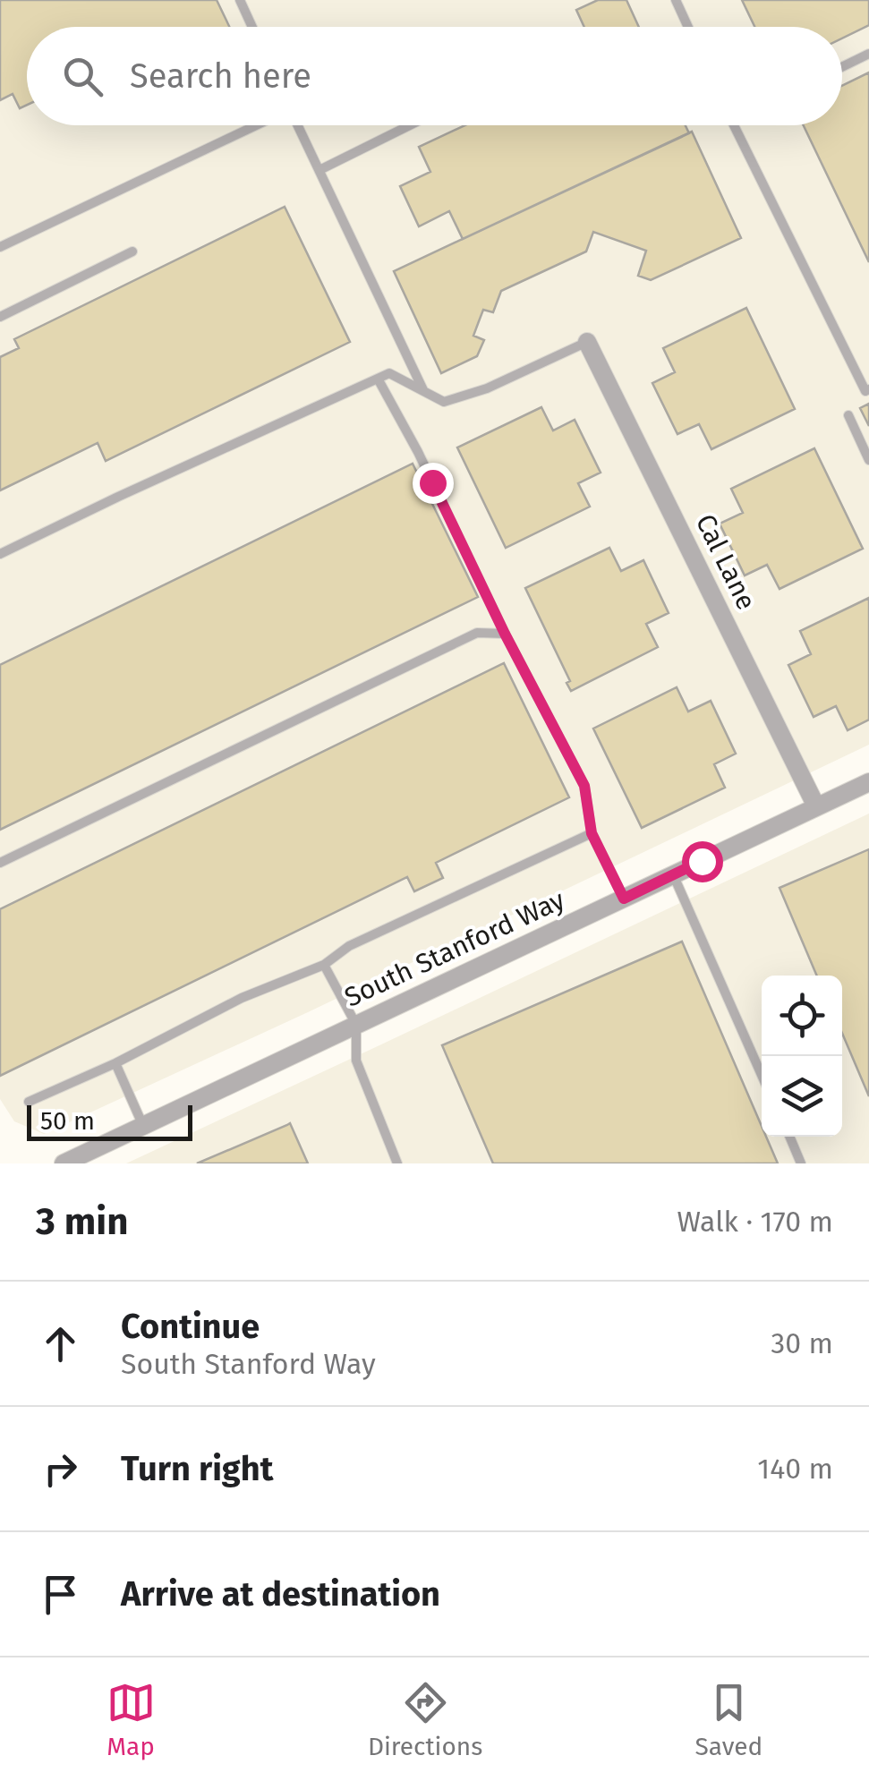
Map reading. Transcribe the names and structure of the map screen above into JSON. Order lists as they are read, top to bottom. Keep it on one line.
{"streets":{"street":["Cal Lane","South Stanford Way"]},"crossings":[["Cal Lane","South Stanford Way"]],"scale_bar":"50 m","page":{"search":"Search here","scale":"50 m","heading":["3 min","Walk · 170 m"],"list":[["Continue","South Stanford Way","30 m"],["Turn right","140 m"],"Arrive at destination"],"nav":["Map","Directions","Saved"]}}
